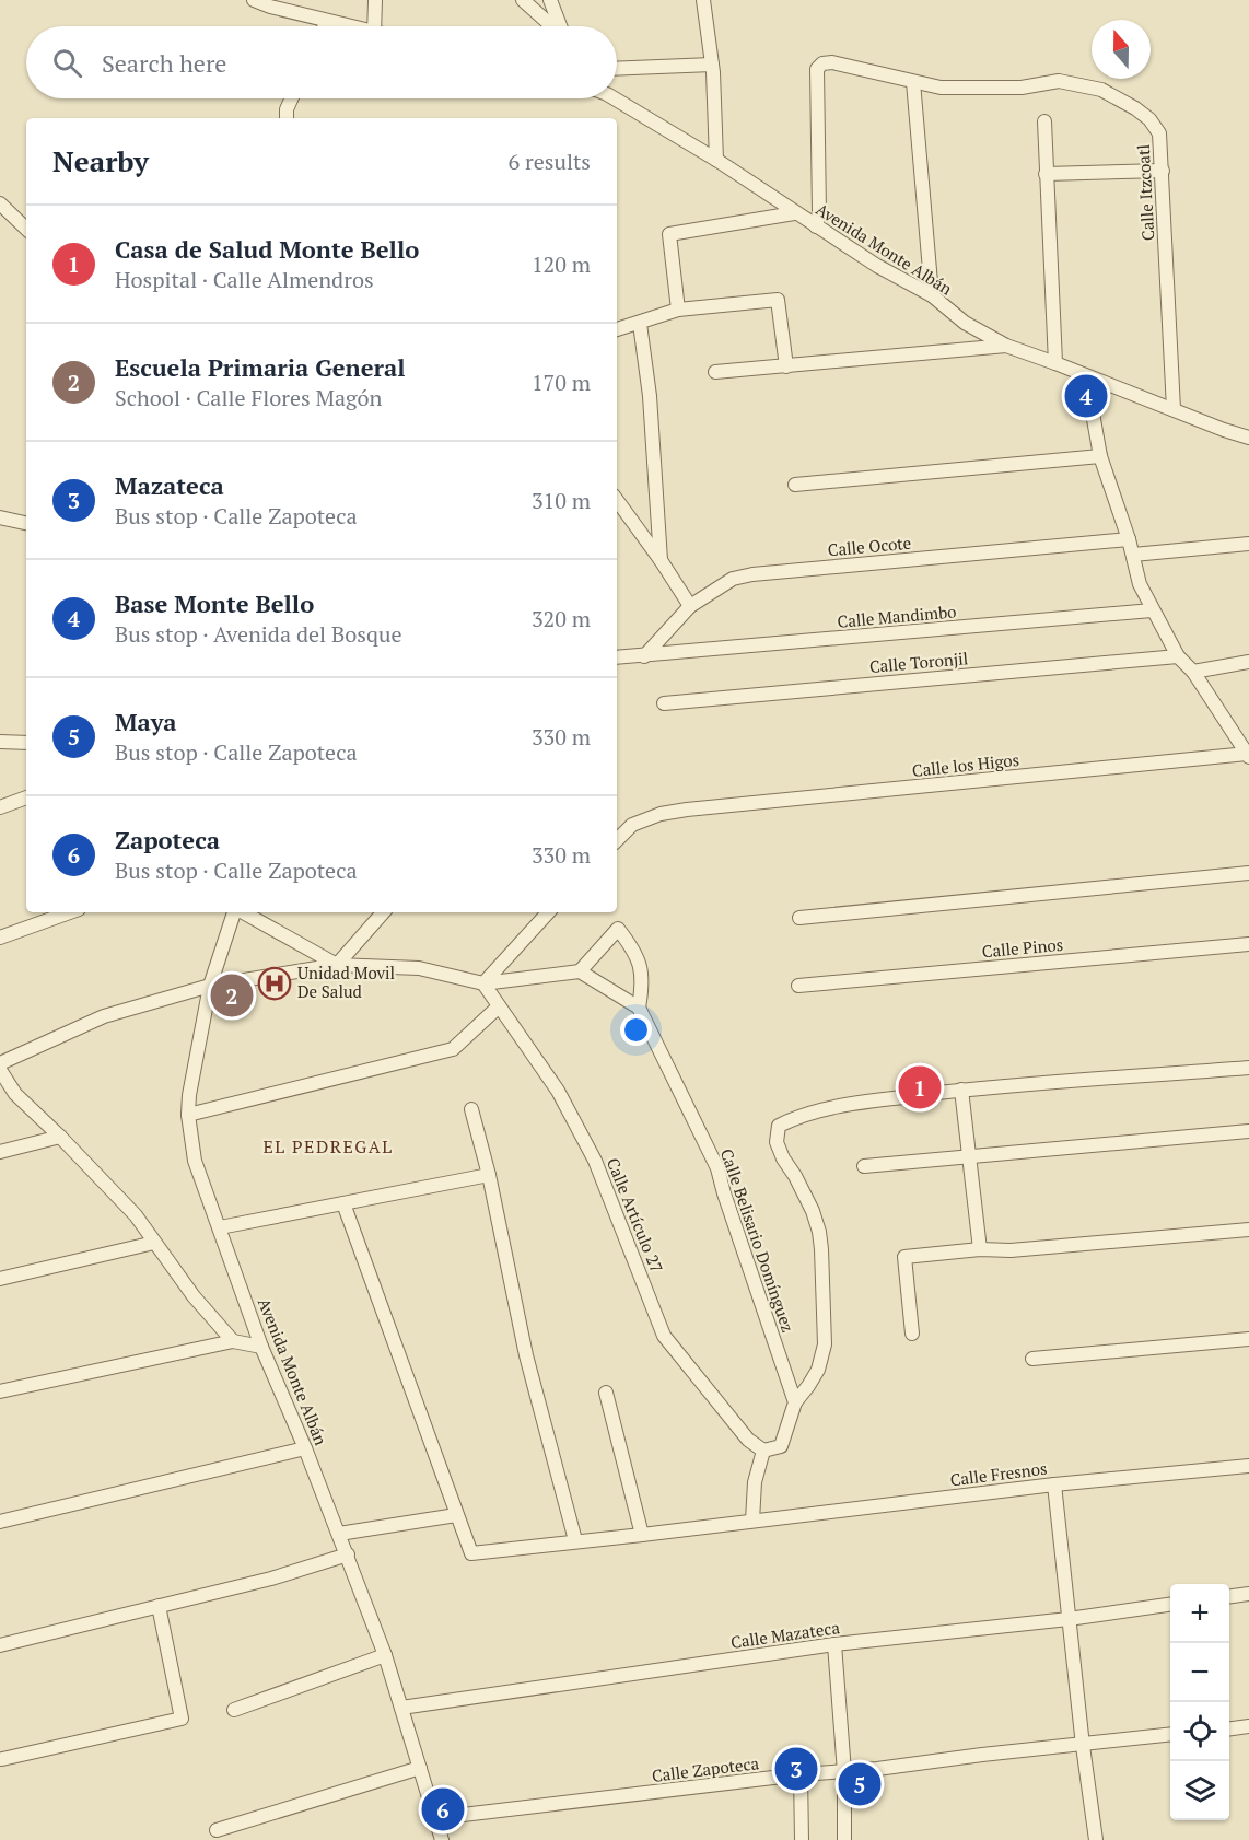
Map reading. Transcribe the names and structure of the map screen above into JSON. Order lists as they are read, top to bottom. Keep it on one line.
{"streets":{"street":["Calle Itzcoatl","Avenida Monte Albán","Calle Ocote","Calle Mandimbo","Calle Toronjil","Calle los Higos","Calle Pinos","Calle Artículo 27","Calle Belisario Domínguez","Calle Fresnos","Calle Mazateca","Calle Zapoteca"]},"crossings":[["Calle Itzcoatl","Avenida Monte Albán"],["Avenida Monte Albán","Calle Mazateca"],["Avenida Monte Albán","Calle Zapoteca"],["Calle Ocote","Calle Mandimbo"]],"districts":["EL PEDREGAL"],"places":{"hospital":["Unidad Movil De Salud"]},"north":"top","page":{"search":"Search here","heading":["Nearby","6 results"],"list":[{"mark":"1","name":"Casa de Salud Monte Bello","note":"Hospital · Calle Almendros","value":"120 m"},{"mark":"2","name":"Escuela Primaria General","note":"School · Calle Flores Magón","value":"170 m"},{"mark":"3","name":"Mazateca","note":"Bus stop · Calle Zapoteca","value":"310 m"},{"mark":"4","name":"Base Monte Bello","note":"Bus stop · Avenida del Bosque","value":"320 m"},{"mark":"5","name":"Maya","note":"Bus stop · Calle Zapoteca","value":"330 m"},{"mark":"6","name":"Zapoteca","note":"Bus stop · Calle Zapoteca","value":"330 m"}],"pins":["4","2","1","3","5","6"],"map_buttons":["+","−"]}}
